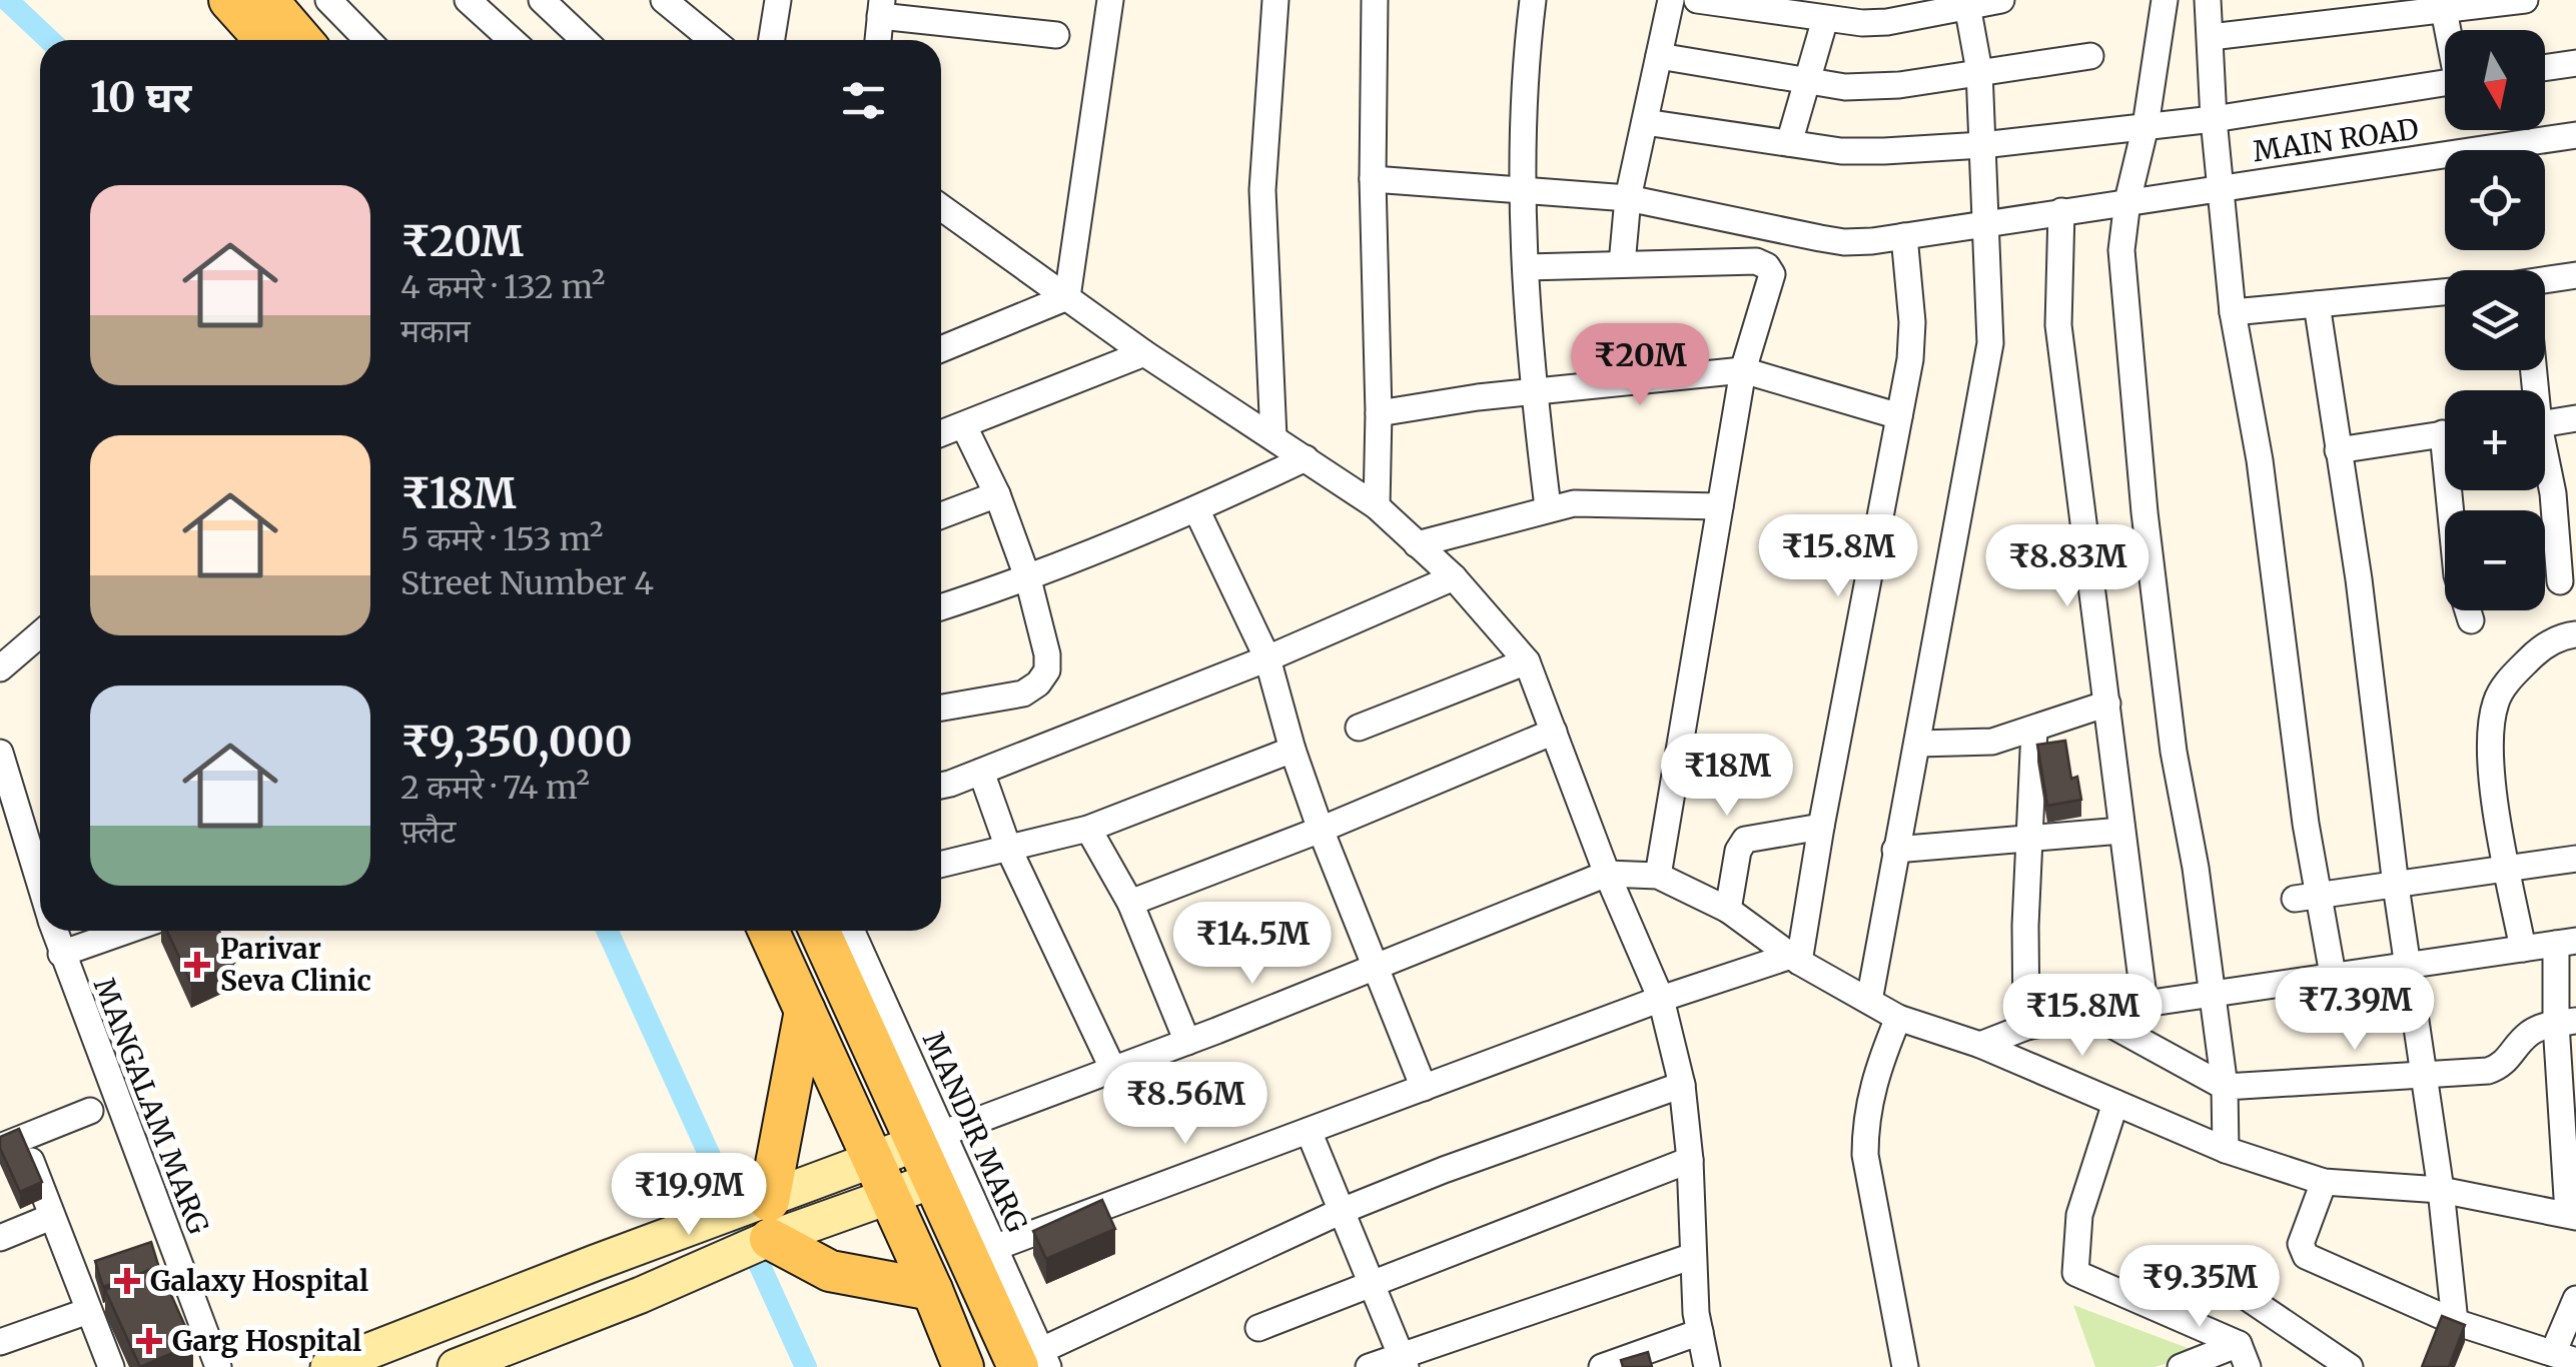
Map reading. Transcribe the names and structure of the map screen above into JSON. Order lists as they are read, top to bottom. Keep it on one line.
{"streets":{"street":["MAIN ROAD","MANGALAM MARG","MANDIR MARG"]},"places":{"health":["Parivar Seva Clinic","Galaxy Hospital","Garg Hospital"]},"north":"bottom","page":{"map_buttons":["+","−"],"heading":"10 घर","list":[{"name":"₹20M","note":"4 कमरे · 132 m² · मकान"},{"name":"₹18M","note":"5 कमरे · 153 m² · Street Number 4"},{"name":"₹9,350,000","note":"2 कमरे · 74 m² · फ़्लैट"}],"price":["₹20M","₹15.8M","₹8.83M","₹18M","₹14.5M","₹7.39M","₹15.8M","₹8.56M","₹19.9M","₹9.35M"]}}
